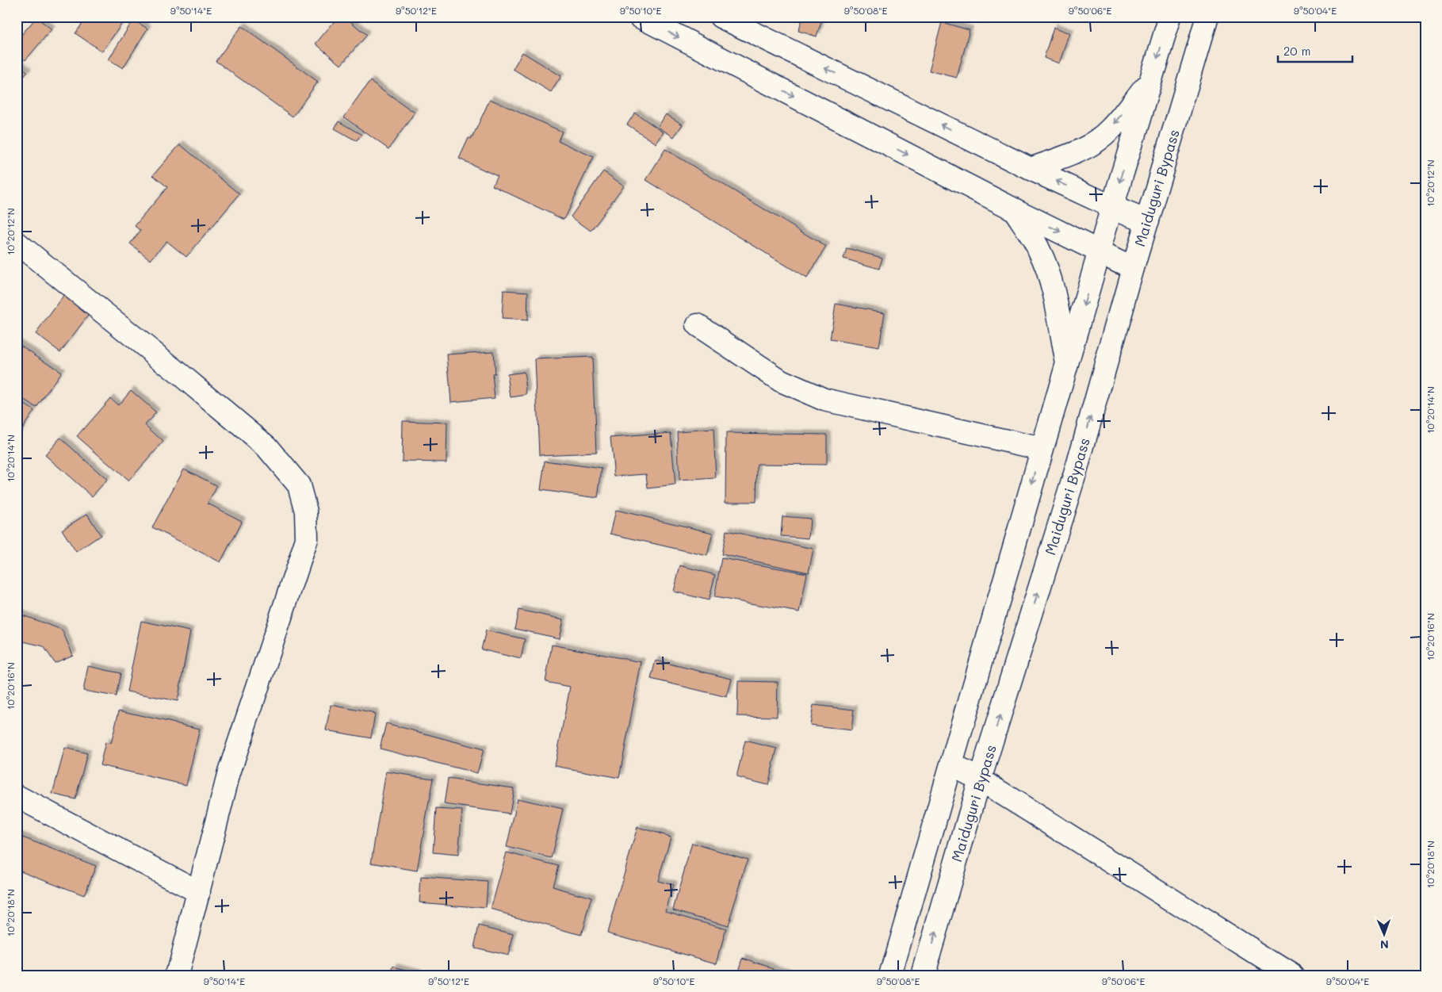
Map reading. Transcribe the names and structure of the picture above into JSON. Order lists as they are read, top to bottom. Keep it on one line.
{"streets":{"main road":["Maiduguri Bypass"]},"scale_bar":"20 m","north":"bottom","coordinates":["9°50'14\"E","9°50'12\"E","9°50'10\"E","9°50'08\"E","9°50'06\"E","9°50'04\"E","10°20'12\"N","10°20'14\"N","10°20'16\"N","10°20'18\"N"]}
